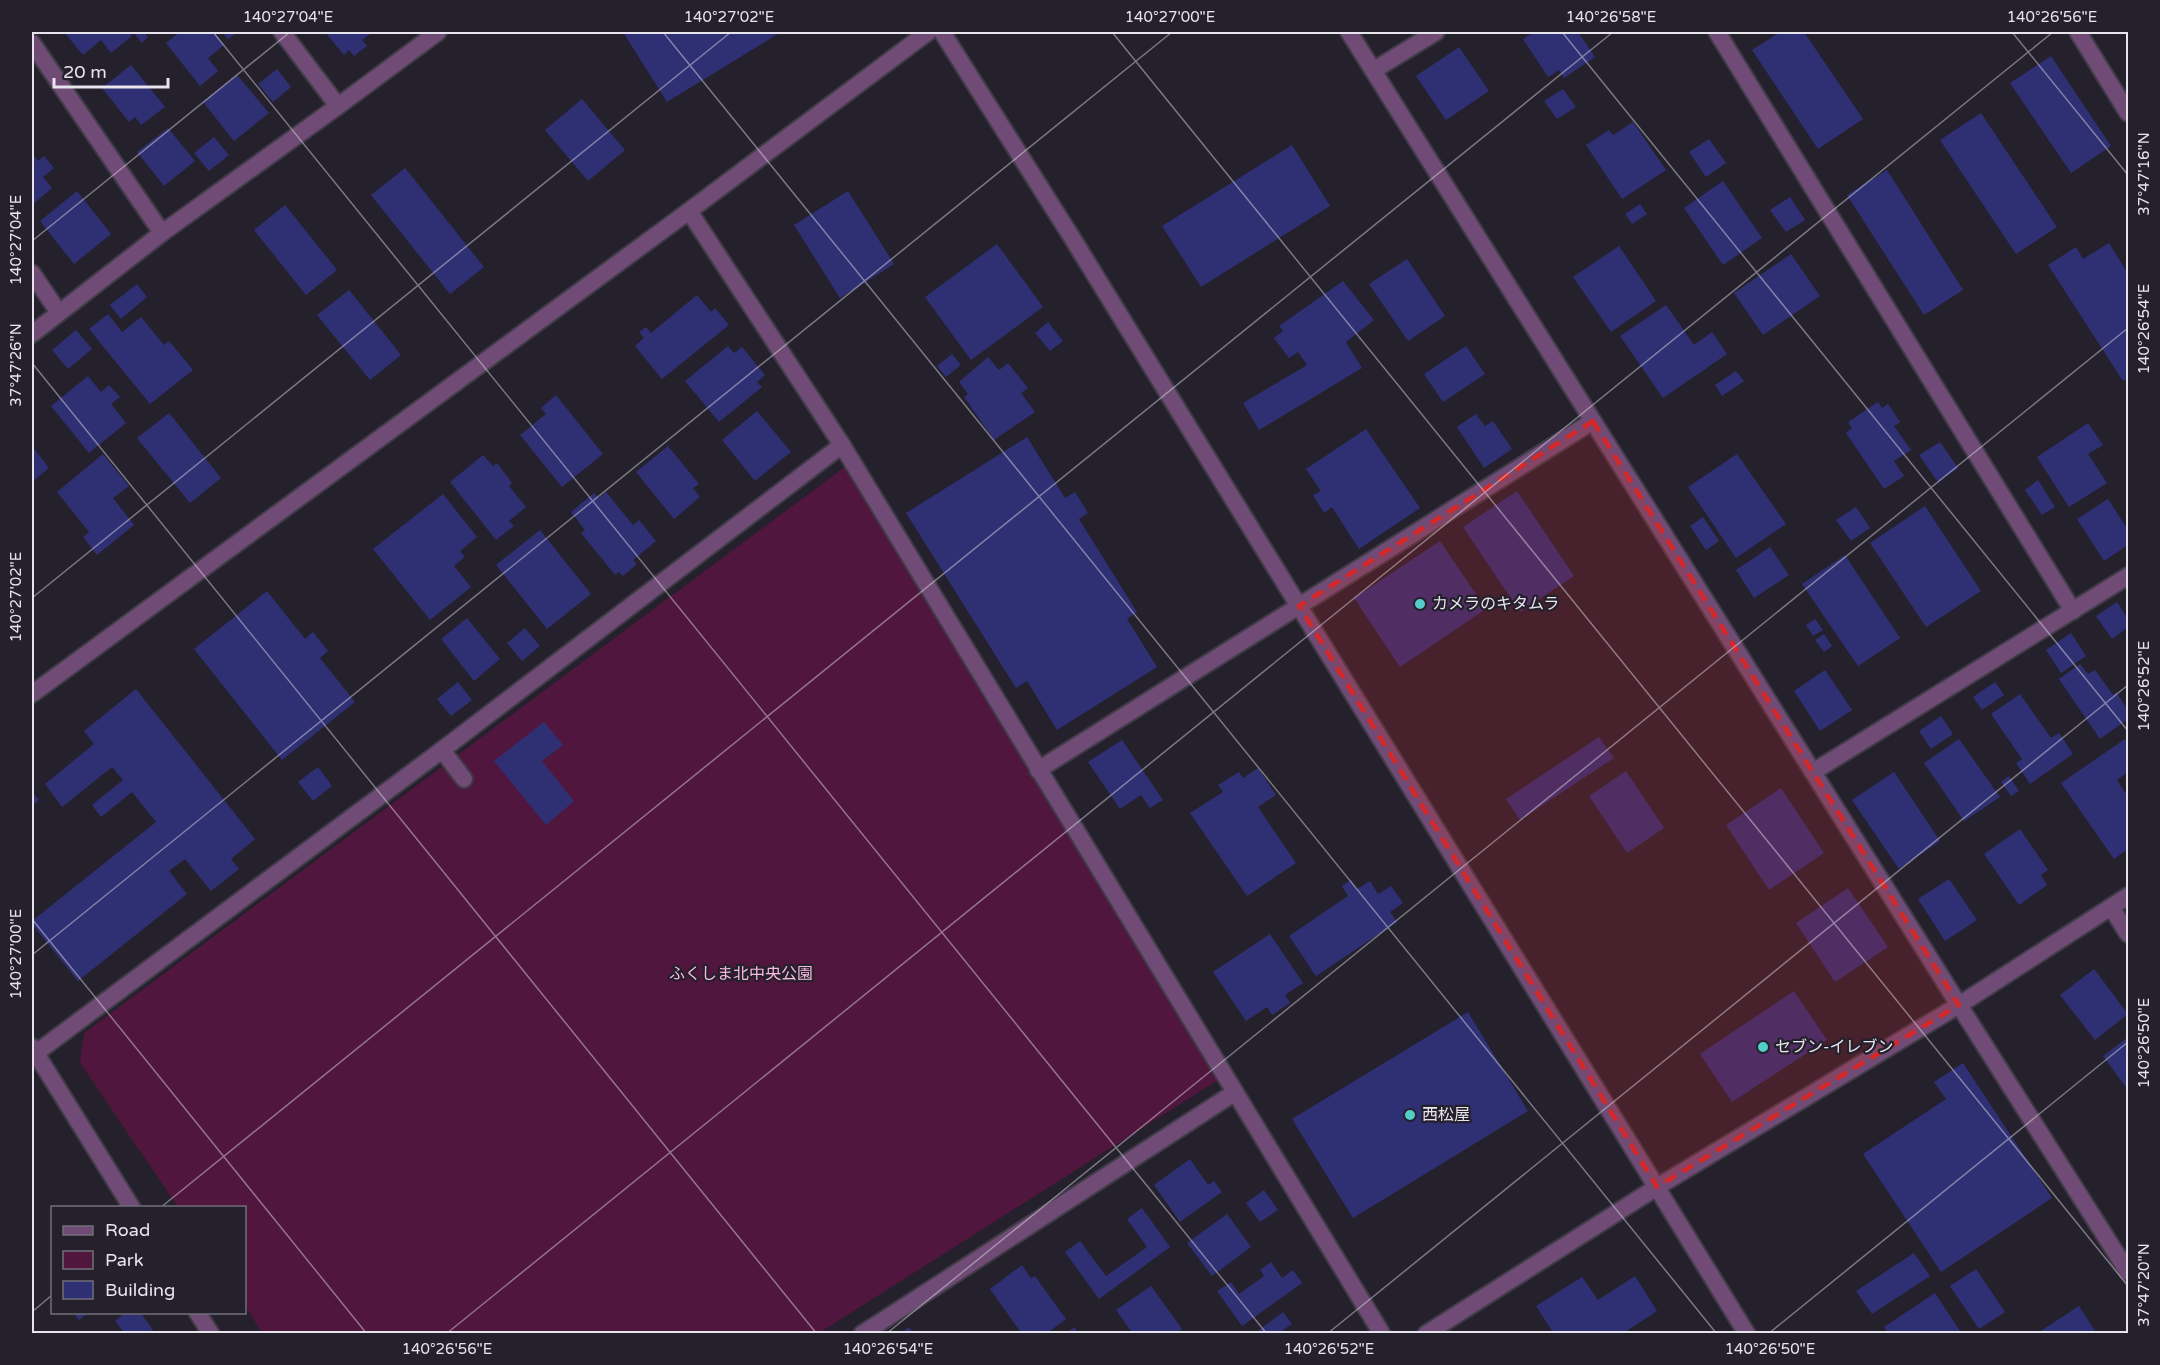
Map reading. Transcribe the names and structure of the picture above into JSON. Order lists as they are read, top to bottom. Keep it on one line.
{"parks":["ふくしま北中央公園"],"places":["カメラのキタムラ","セブン-イレブン","西松屋"],"legend":["Road","Park","Building"],"scale_bar":"20 m","coordinates":["140°27'04\"E","140°27'02\"E","140°27'00\"E","140°26'58\"E","140°26'56\"E","37°47'16\"N","140°26'54\"E","37°47'26\"N","140°26'52\"E","140°26'50\"E","37°47'20\"N"]}
